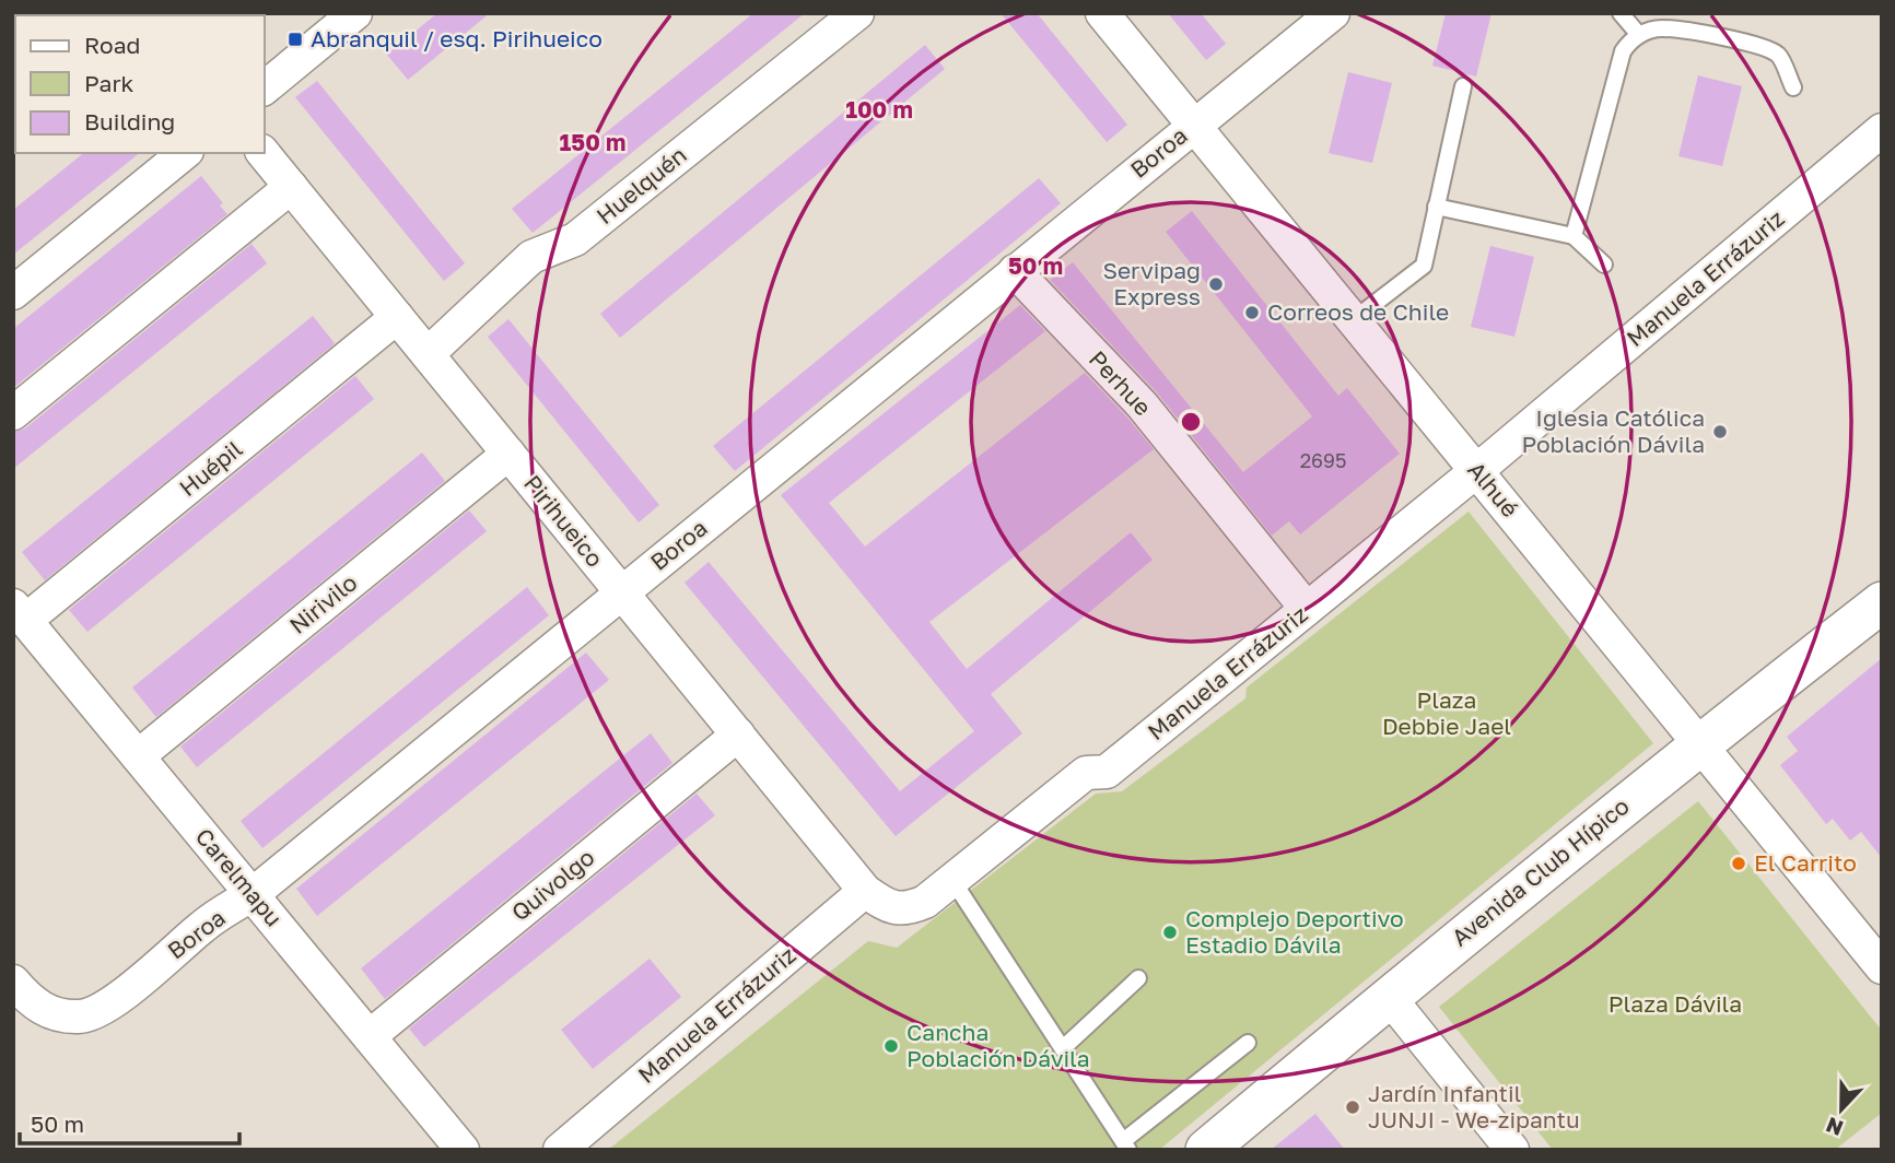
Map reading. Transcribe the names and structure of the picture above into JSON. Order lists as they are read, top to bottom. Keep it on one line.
{"streets":{"street":["Boroa","Huelquén","Manuela Errázuriz","Perhue","Huépil","Alhué","Pirihueico","Nirivilo","Avenida Club Hípico","Carelmapu","Quivolgo"]},"crossings":[["Boroa","Perhue"],["Boroa","Alhué"],["Boroa","Pirihueico"],["Boroa","Carelmapu"],["Huelquén","Pirihueico"],["Manuela Errázuriz","Perhue"],["Manuela Errázuriz","Alhué"],["Manuela Errázuriz","Pirihueico"],["Huépil","Pirihueico"],["Huépil","Carelmapu"],["Alhué","Avenida Club Hípico"],["Pirihueico","Nirivilo"],["Pirihueico","Quivolgo"],["Nirivilo","Carelmapu"],["Carelmapu","Quivolgo"]],"parks":["Plaza Debbie Jael","Plaza Dávila"],"places":{"transit":["Abranquil / esq. Pirihueico"],"other":["Servipag Express","Correos de Chile","Iglesia Católica Población Dávila","El Carrito","Complejo Deportivo Estadio Dávila","Cancha Población Dávila","Jardín Infantil JUNJI - We-zipantu"]},"house_numbers":["2695"],"legend":["Road","Park","Building"],"scale_bar":"50 m","north":"bottom","rings":["100 m","150 m","50 m"]}
